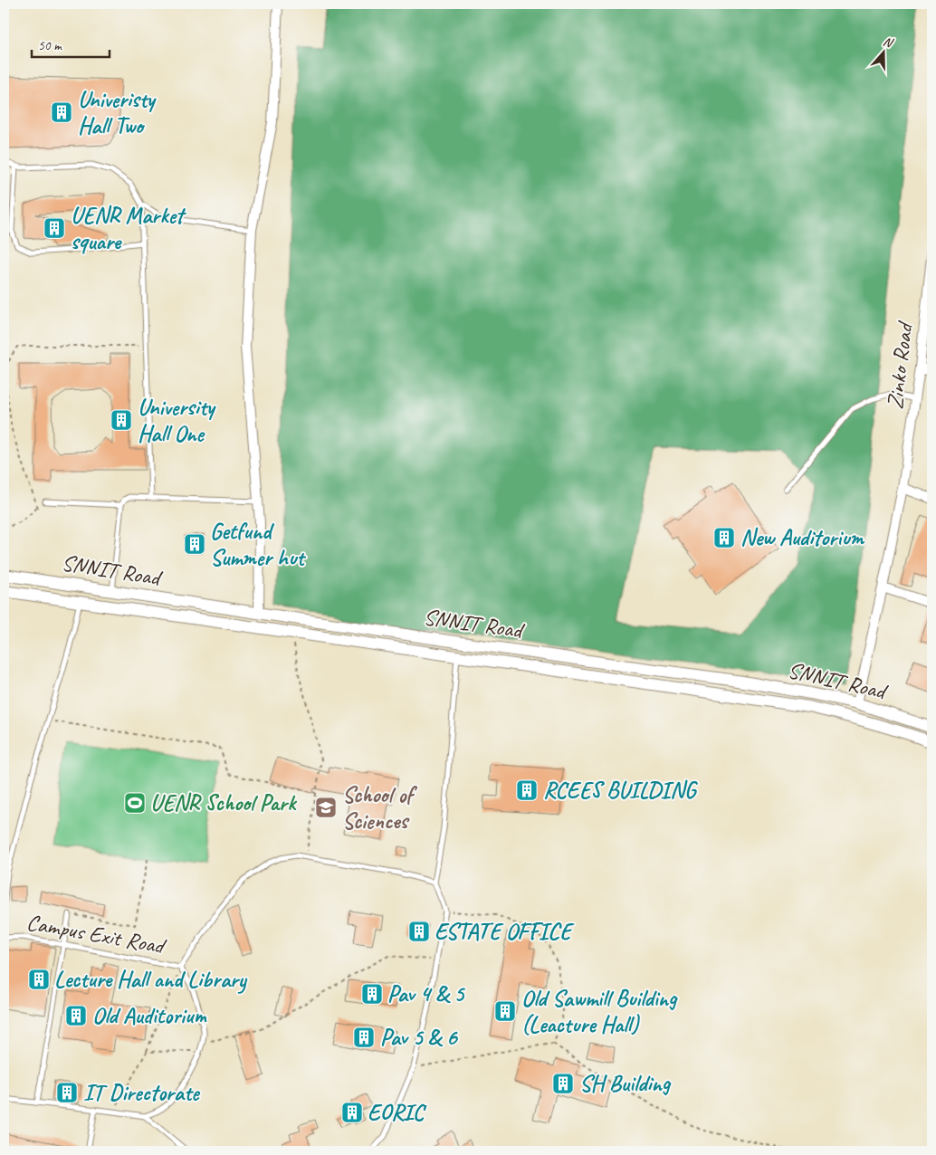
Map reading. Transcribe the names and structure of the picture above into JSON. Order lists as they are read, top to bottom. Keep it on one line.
{"streets":{"street":["Zinko Road","SNNIT Road"],"lane":["Campus Exit Road"]},"crossings":[["Zinko Road","SNNIT Road"]],"places":{"building":["Univeristy Hall Two","UENR Market square","University Hall One","New Auditorium","Getfund Summer hut","RCEES BUILDING","ESTATE OFFICE","Lecture Hall and Library","Pav 4 & 5","Old Sawmill Building (Leacture Hall)","Old Auditorium","Pav 5 & 6","SH Building","IT Directorate","EORIC"],"sports":["UENR School Park"],"school or university":["School of Sciences"]},"scale_bar":"50 m","north":"top"}
